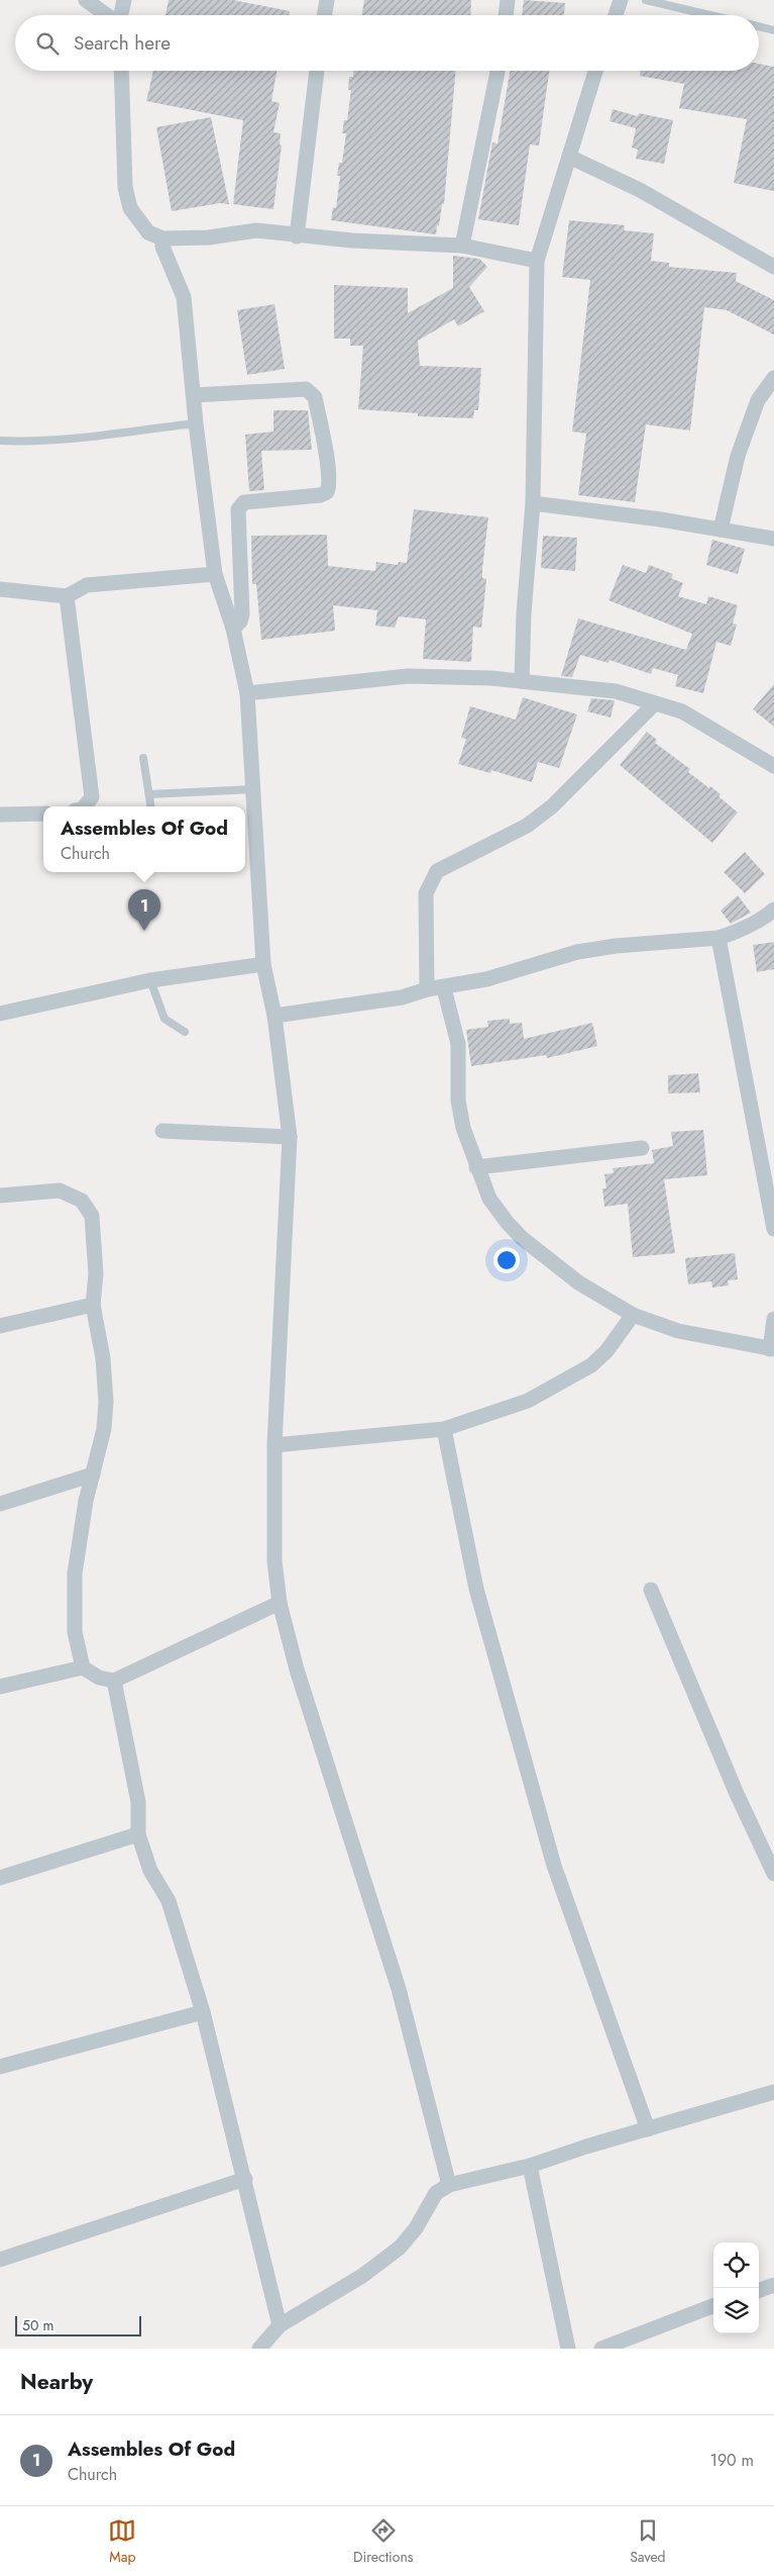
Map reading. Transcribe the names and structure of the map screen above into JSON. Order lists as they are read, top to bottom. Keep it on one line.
{"scale_bar":"50 m","page":{"search":"Search here","popup":["Assembles Of God","Church"],"pins":"1","scale":"50 m","heading":"Nearby","list":[{"mark":"1","name":"Assembles Of God","note":"Church","value":"190 m"}],"nav":["Map","Directions","Saved"]}}
